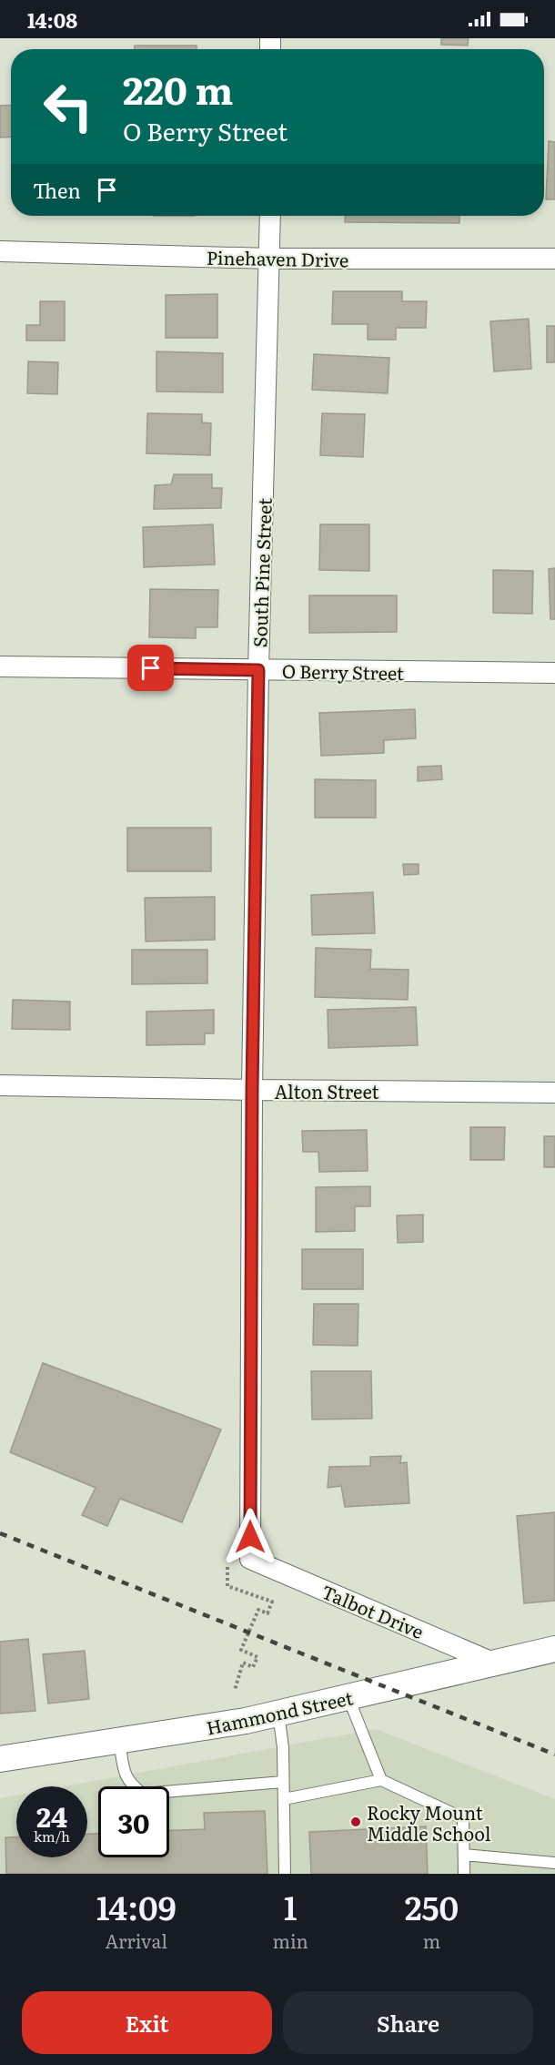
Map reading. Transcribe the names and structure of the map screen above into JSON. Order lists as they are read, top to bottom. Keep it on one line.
{"streets":{"street":["Pinehaven Drive","South Pine Street","O Berry Street","Alton Street","Talbot Drive","Hammond Street"]},"crossings":[["Pinehaven Drive","South Pine Street"],["South Pine Street","O Berry Street"],["South Pine Street","Alton Street"],["South Pine Street","Talbot Drive"],["Talbot Drive","Hammond Street"]],"places":["Rocky Mount Middle School"],"page":{"status":"14:08","turn":["220 m","O Berry Street"],"then":"Then","speed":"24 km/h","limit":"30","eta":["14:09","Arrival","1","min","250","m"],"buttons":["Exit","Share"]}}
